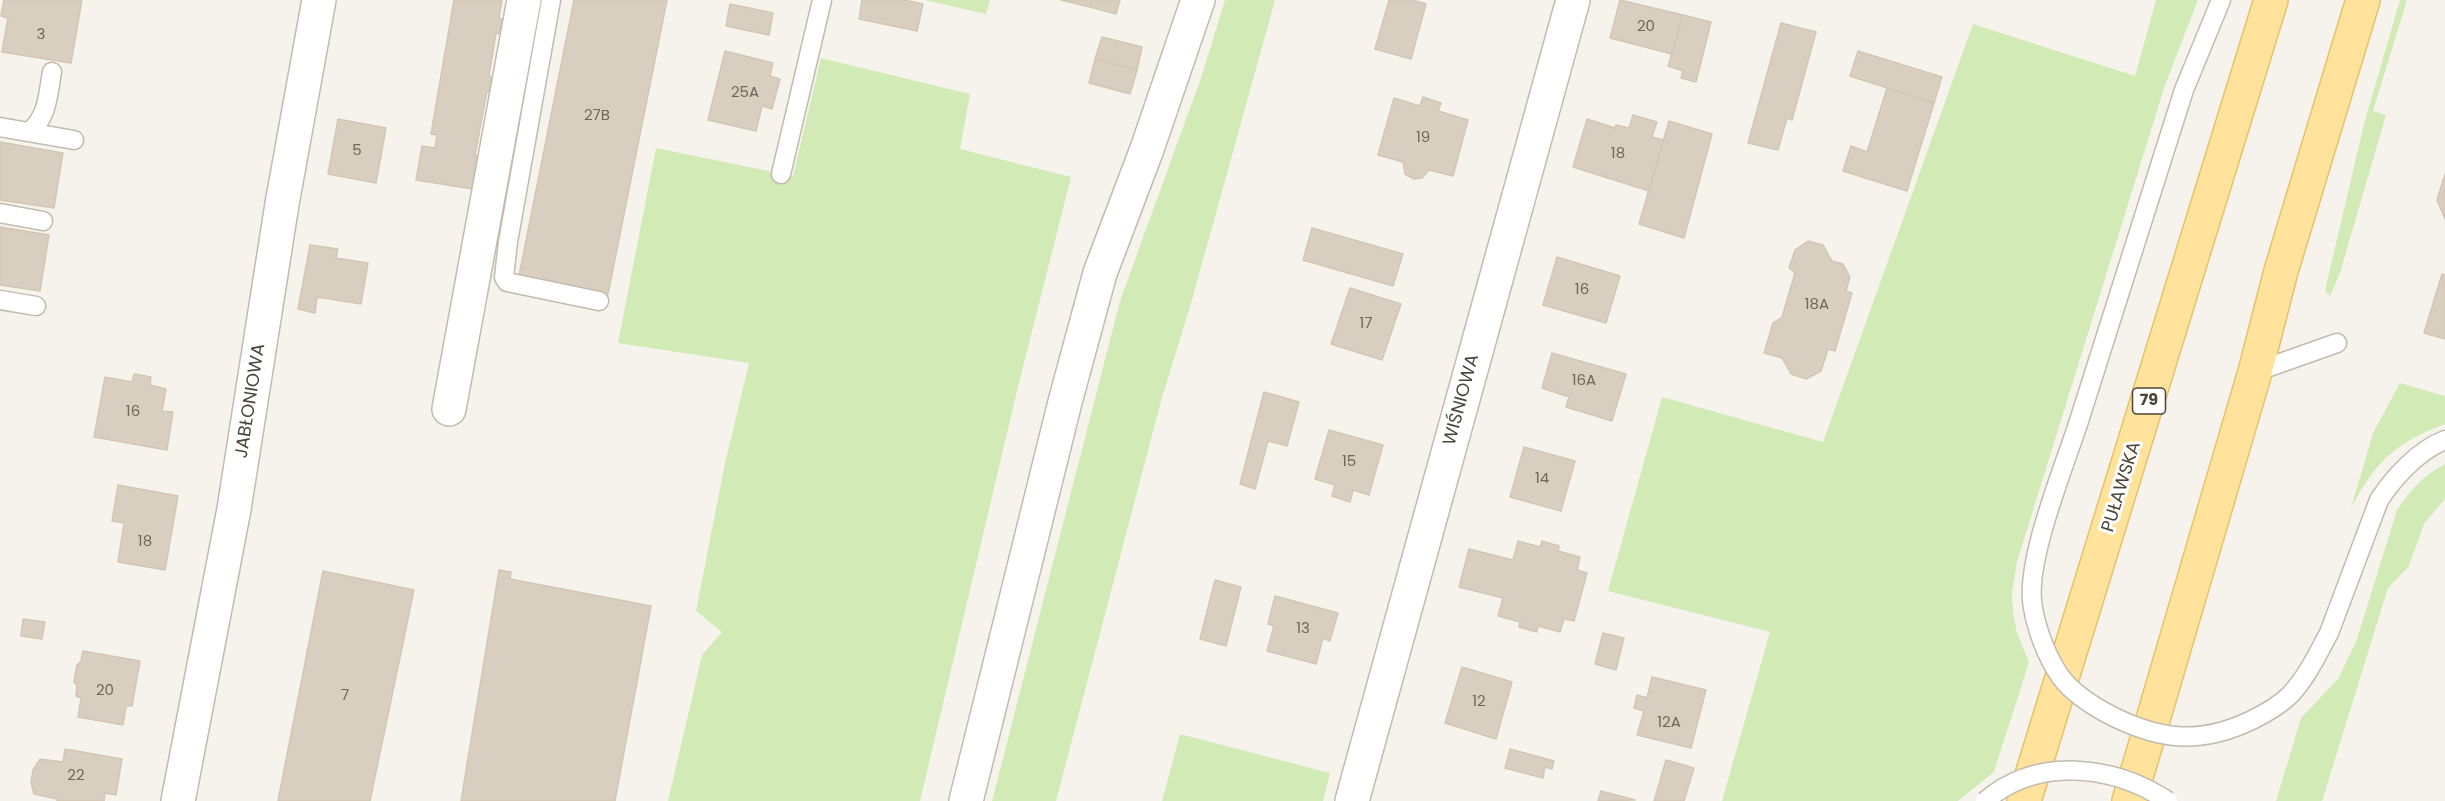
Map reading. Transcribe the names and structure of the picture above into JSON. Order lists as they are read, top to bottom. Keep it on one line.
{"streets":{"main road":["79","PUŁAWSKA"],"street":["WIŚNIOWA","JABŁONIOWA"]},"house_numbers":["20","3","25A","27B","19","5","18","16","18A","17","16A","16","15","14","18","13","20","7","12","12A","22"]}
